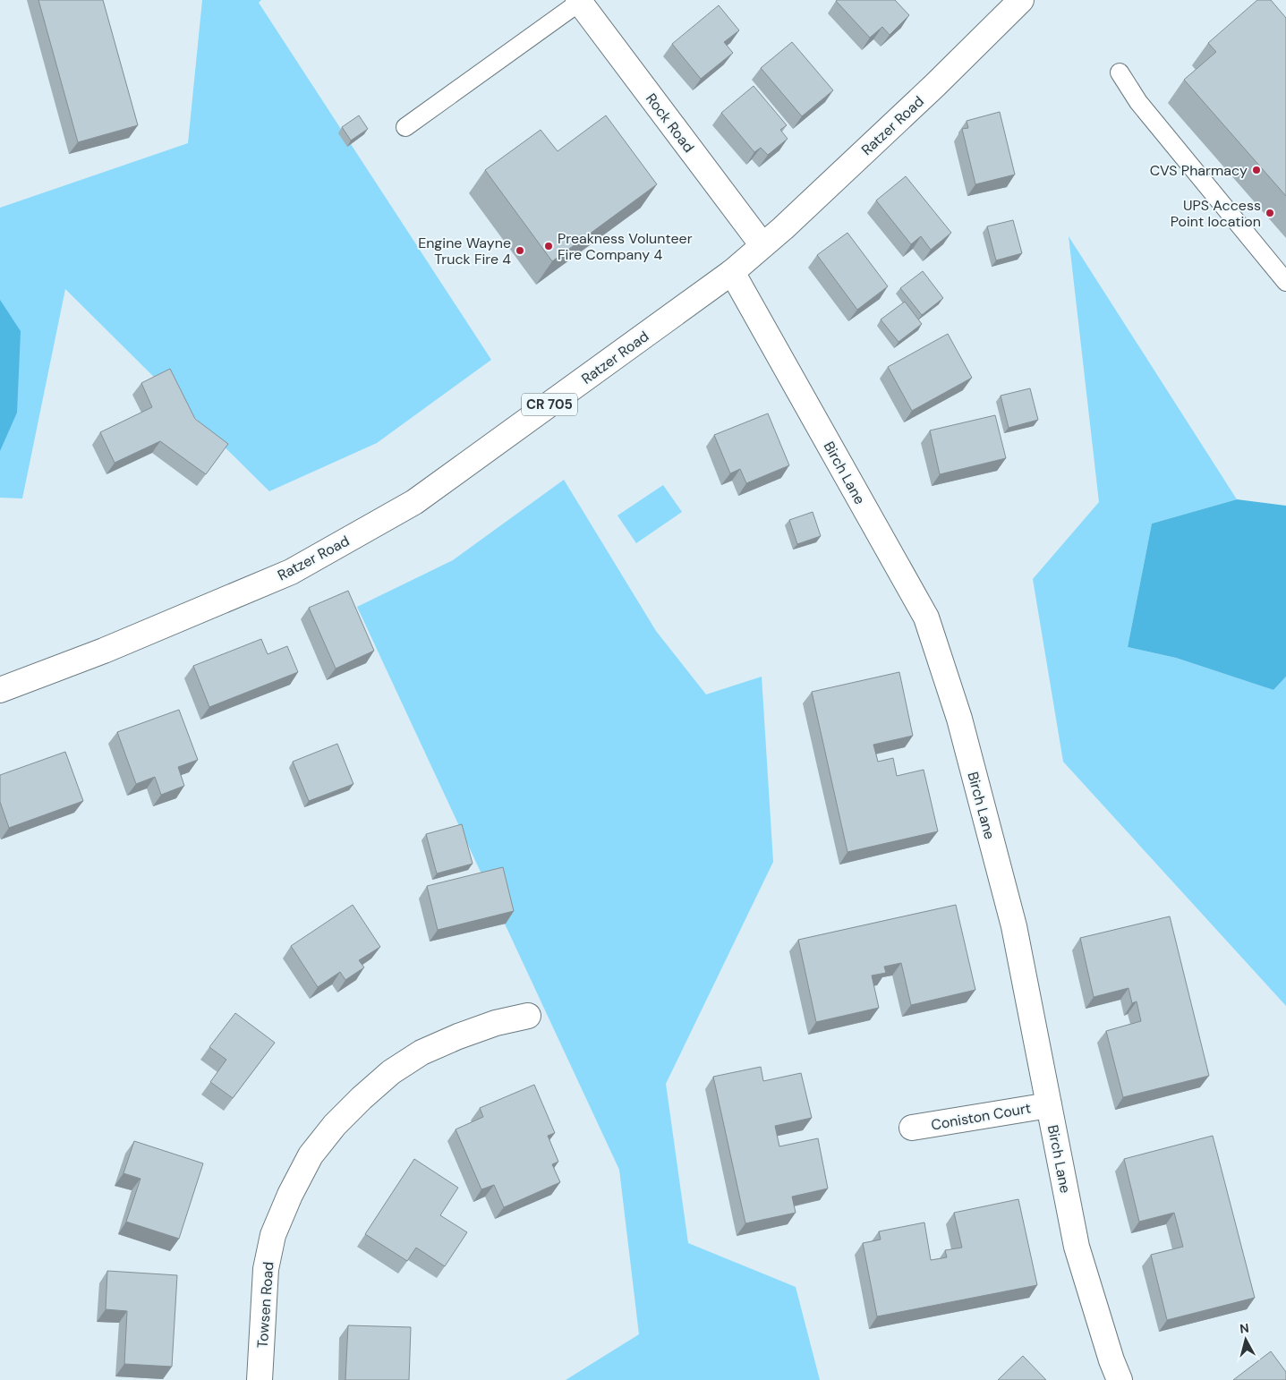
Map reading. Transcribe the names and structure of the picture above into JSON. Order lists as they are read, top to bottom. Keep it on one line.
{"streets":{"street":["Rock Road","Ratzer Road","CR 705","Birch Lane","Coniston Court","Towsen Road"]},"crossings":[["Rock Road","Ratzer Road"],["Ratzer Road","Birch Lane"],["Birch Lane","Coniston Court"]],"places":["CVS Pharmacy","UPS Access Point location","Preakness Volunteer Fire Company 4","Engine Wayne Truck Fire 4"],"north":"top"}
